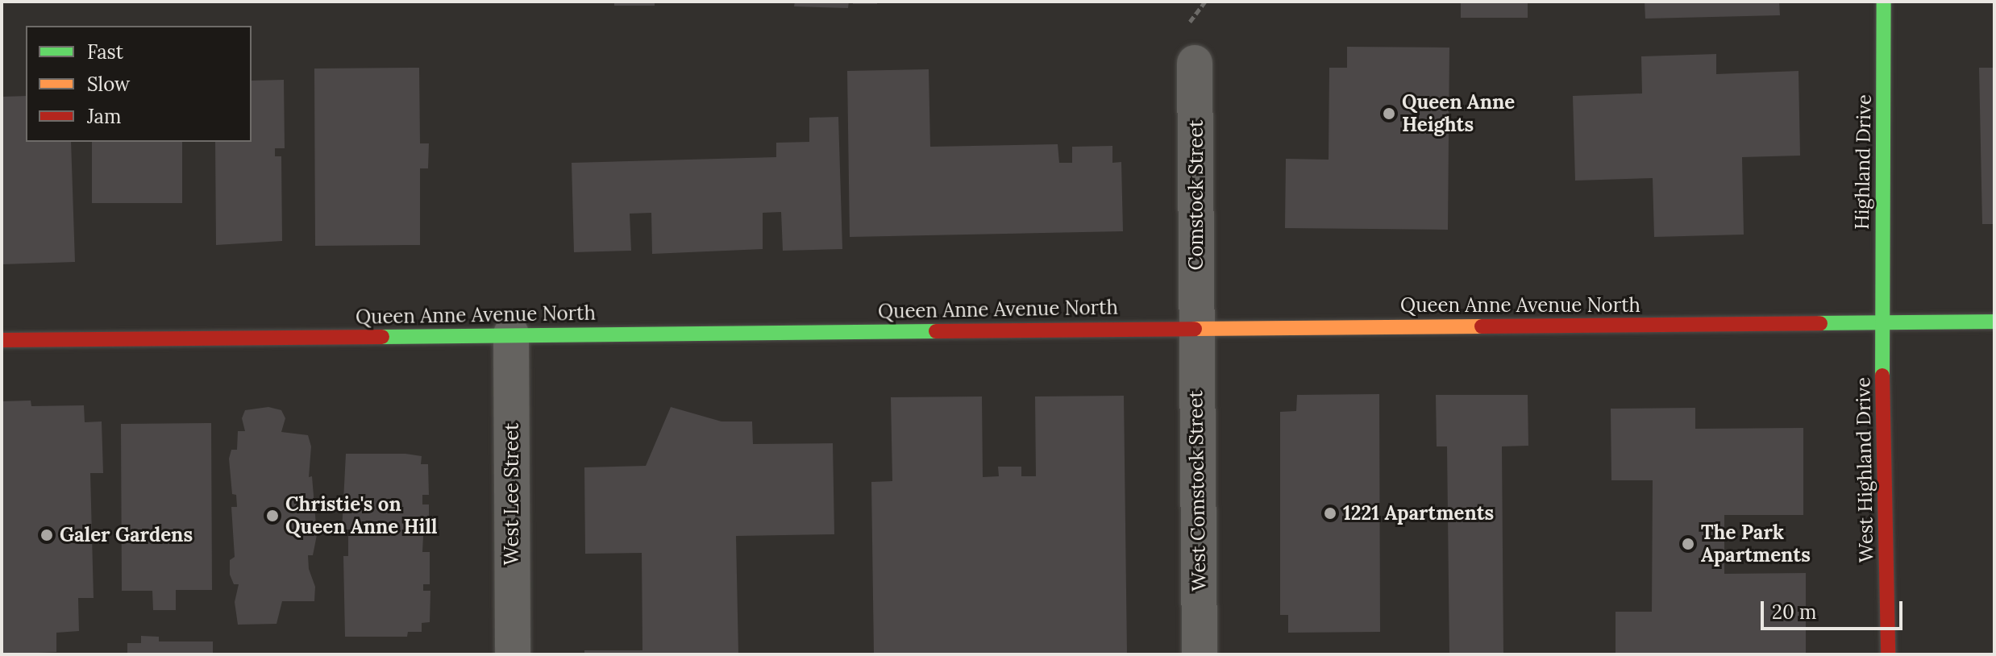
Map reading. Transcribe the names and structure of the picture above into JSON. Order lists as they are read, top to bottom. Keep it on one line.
{"streets":{"main road":["Highland Drive","Queen Anne Avenue North","West Highland Drive"],"street":["Comstock Street","West Comstock Street","West Lee Street"]},"crossings":[["Highland Drive","Queen Anne Avenue North"],["Highland Drive","West Highland Drive"],["Comstock Street","Queen Anne Avenue North"],["Comstock Street","West Comstock Street"],["Queen Anne Avenue North","West Highland Drive"],["Queen Anne Avenue North","West Comstock Street"],["Queen Anne Avenue North","West Lee Street"]],"places":["Queen Anne Heights","1221 Apartments","Christie's on Queen Anne Hill","Galer Gardens","The Park Apartments"],"legend":["Fast","Slow","Jam"],"scale_bar":"20 m"}
